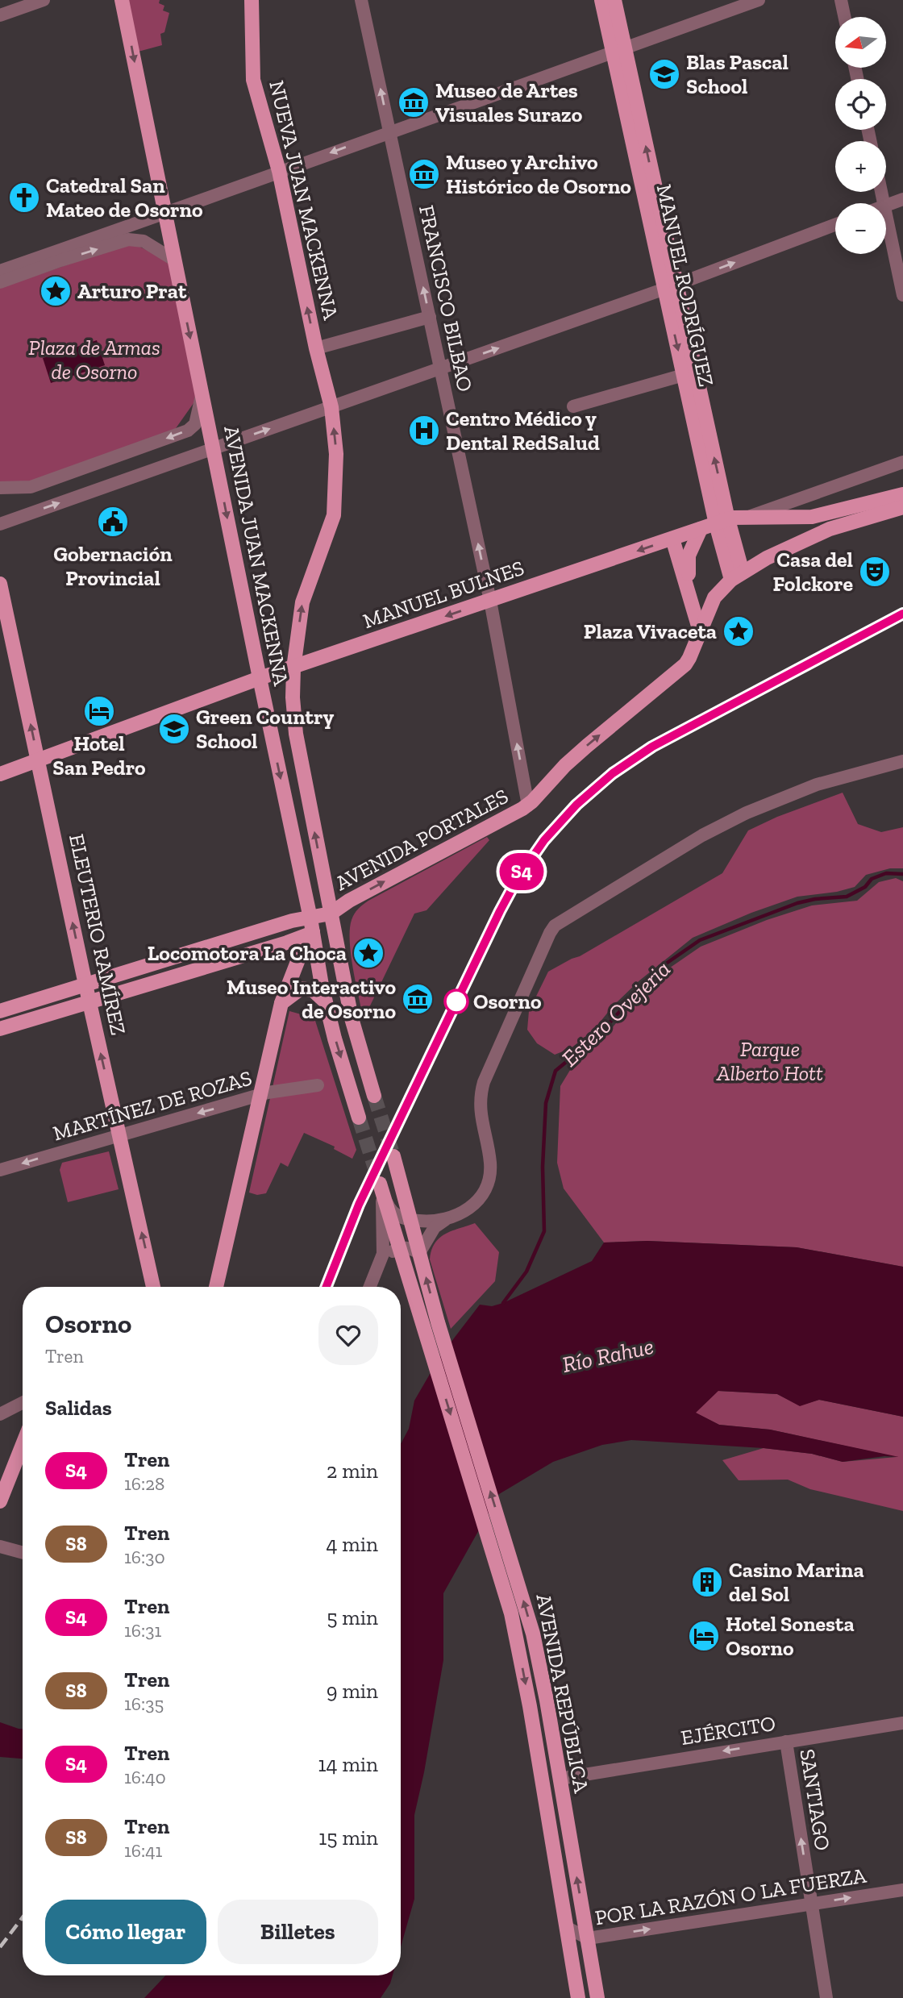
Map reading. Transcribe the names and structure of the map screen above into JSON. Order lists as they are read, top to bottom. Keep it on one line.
{"streets":{"main road":["NUEVA JUAN MACKENNA","MANUEL RODRÍGUEZ","AVENIDA JUAN MACKENNA","MANUEL BULNES","AVENIDA PORTALES","ELEUTERIO RAMÍREZ","AVENIDA REPÚBLICA"],"street":["FRANCISCO BILBAO","MARTÍNEZ DE ROZAS","EJÉRCITO","SANTIAGO","POR LA RAZÓN O LA FUERZA"]},"crossings":[["NUEVA JUAN MACKENNA","AVENIDA JUAN MACKENNA"],["MANUEL RODRÍGUEZ","MANUEL BULNES"],["MANUEL RODRÍGUEZ","AVENIDA PORTALES"],["FRANCISCO BILBAO","MANUEL BULNES"],["FRANCISCO BILBAO","AVENIDA PORTALES"],["AVENIDA JUAN MACKENNA","MANUEL BULNES"],["AVENIDA JUAN MACKENNA","AVENIDA PORTALES"],["MANUEL BULNES","ELEUTERIO RAMÍREZ"],["AVENIDA PORTALES","ELEUTERIO RAMÍREZ"],["ELEUTERIO RAMÍREZ","MARTÍNEZ DE ROZAS"],["AVENIDA REPÚBLICA","EJÉRCITO"],["AVENIDA REPÚBLICA","POR LA RAZÓN O LA FUERZA"],["EJÉRCITO","SANTIAGO"],["SANTIAGO","POR LA RAZÓN O LA FUERZA"]],"one_way":["NUEVA JUAN MACKENNA","FRANCISCO BILBAO","MANUEL BULNES","ELEUTERIO RAMÍREZ","MARTÍNEZ DE ROZAS","EJÉRCITO","SANTIAGO","POR LA RAZÓN O LA FUERZA"],"water":["Estero Ovejeria","Río Rahue"],"parks":["Plaza de Armas de Osorno","Parque Alberto Hott"],"places":{"school or university":["Blas Pascal School","Green Country School"],"museum":["Museo de Artes Visuales Surazo","Museo y Archivo Histórico de Osorno","Museo Interactivo de Osorno"],"church":["Catedral San Mateo de Osorno"],"place":["Arturo Prat","Plaza Vivaceta","Locomotora La Choca"],"hospital":["Centro Médico y Dental RedSalud"],"public building":["Gobernación Provincial"],"theatre":["Casa del Folckore"],"hotel":["Hotel San Pedro","Hotel Sonesta Osorno"],"other":["Osorno"],"building":["Casino Marina del Sol"]},"north":"left","page":{"on_map":"S4","map_buttons":["+","−"],"heading":[["Osorno","Tren"],"Salidas"],"list":[{"mark":"S4","name":"Tren","note":"16:28","value":"2 min"},{"mark":"S8","name":"Tren","note":"16:30","value":"4 min"},{"mark":"S4","name":"Tren","note":"16:31","value":"5 min"},{"mark":"S8","name":"Tren","note":"16:35","value":"9 min"},{"mark":"S4","name":"Tren","note":"16:40","value":"14 min"},{"mark":"S8","name":"Tren","note":"16:41","value":"15 min"}],"buttons":["Cómo llegar","Billetes"]}}
